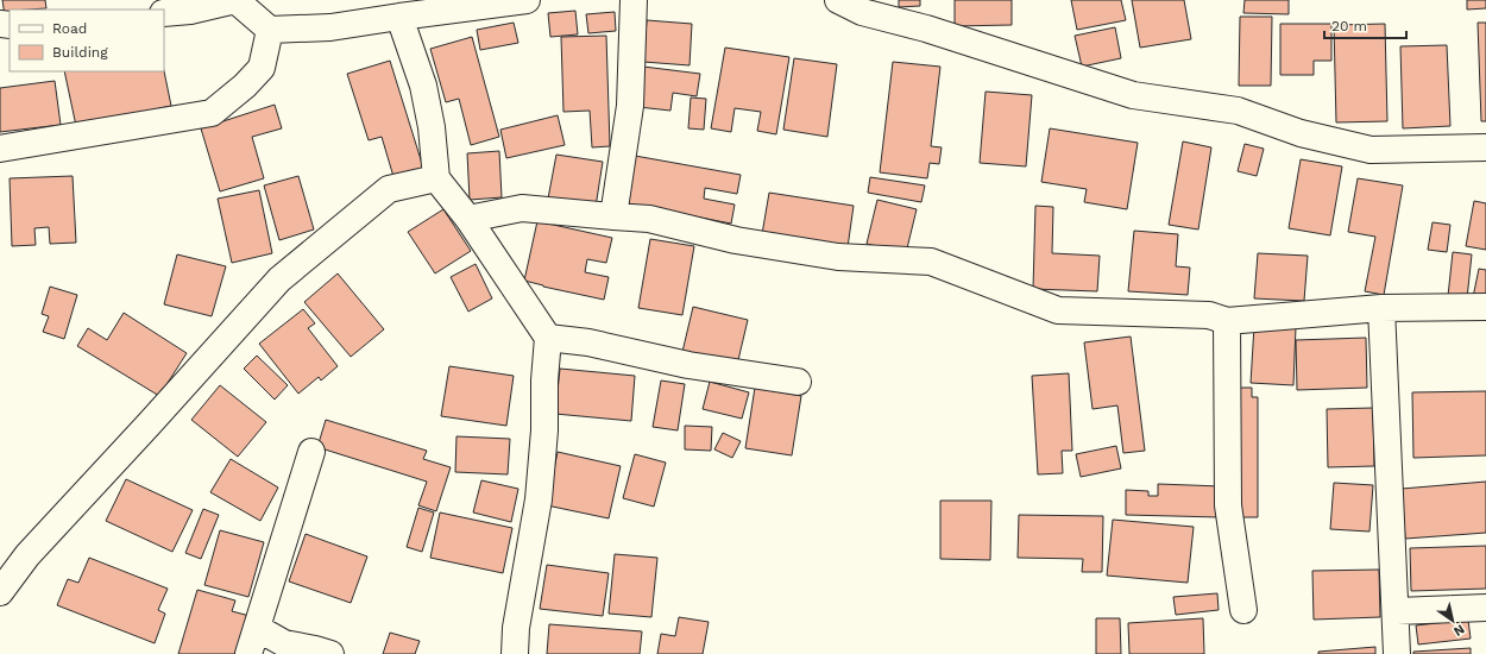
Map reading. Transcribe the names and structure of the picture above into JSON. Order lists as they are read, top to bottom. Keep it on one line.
{"legend":["Road","Building"],"scale_bar":"20 m","north":"bottom right"}
